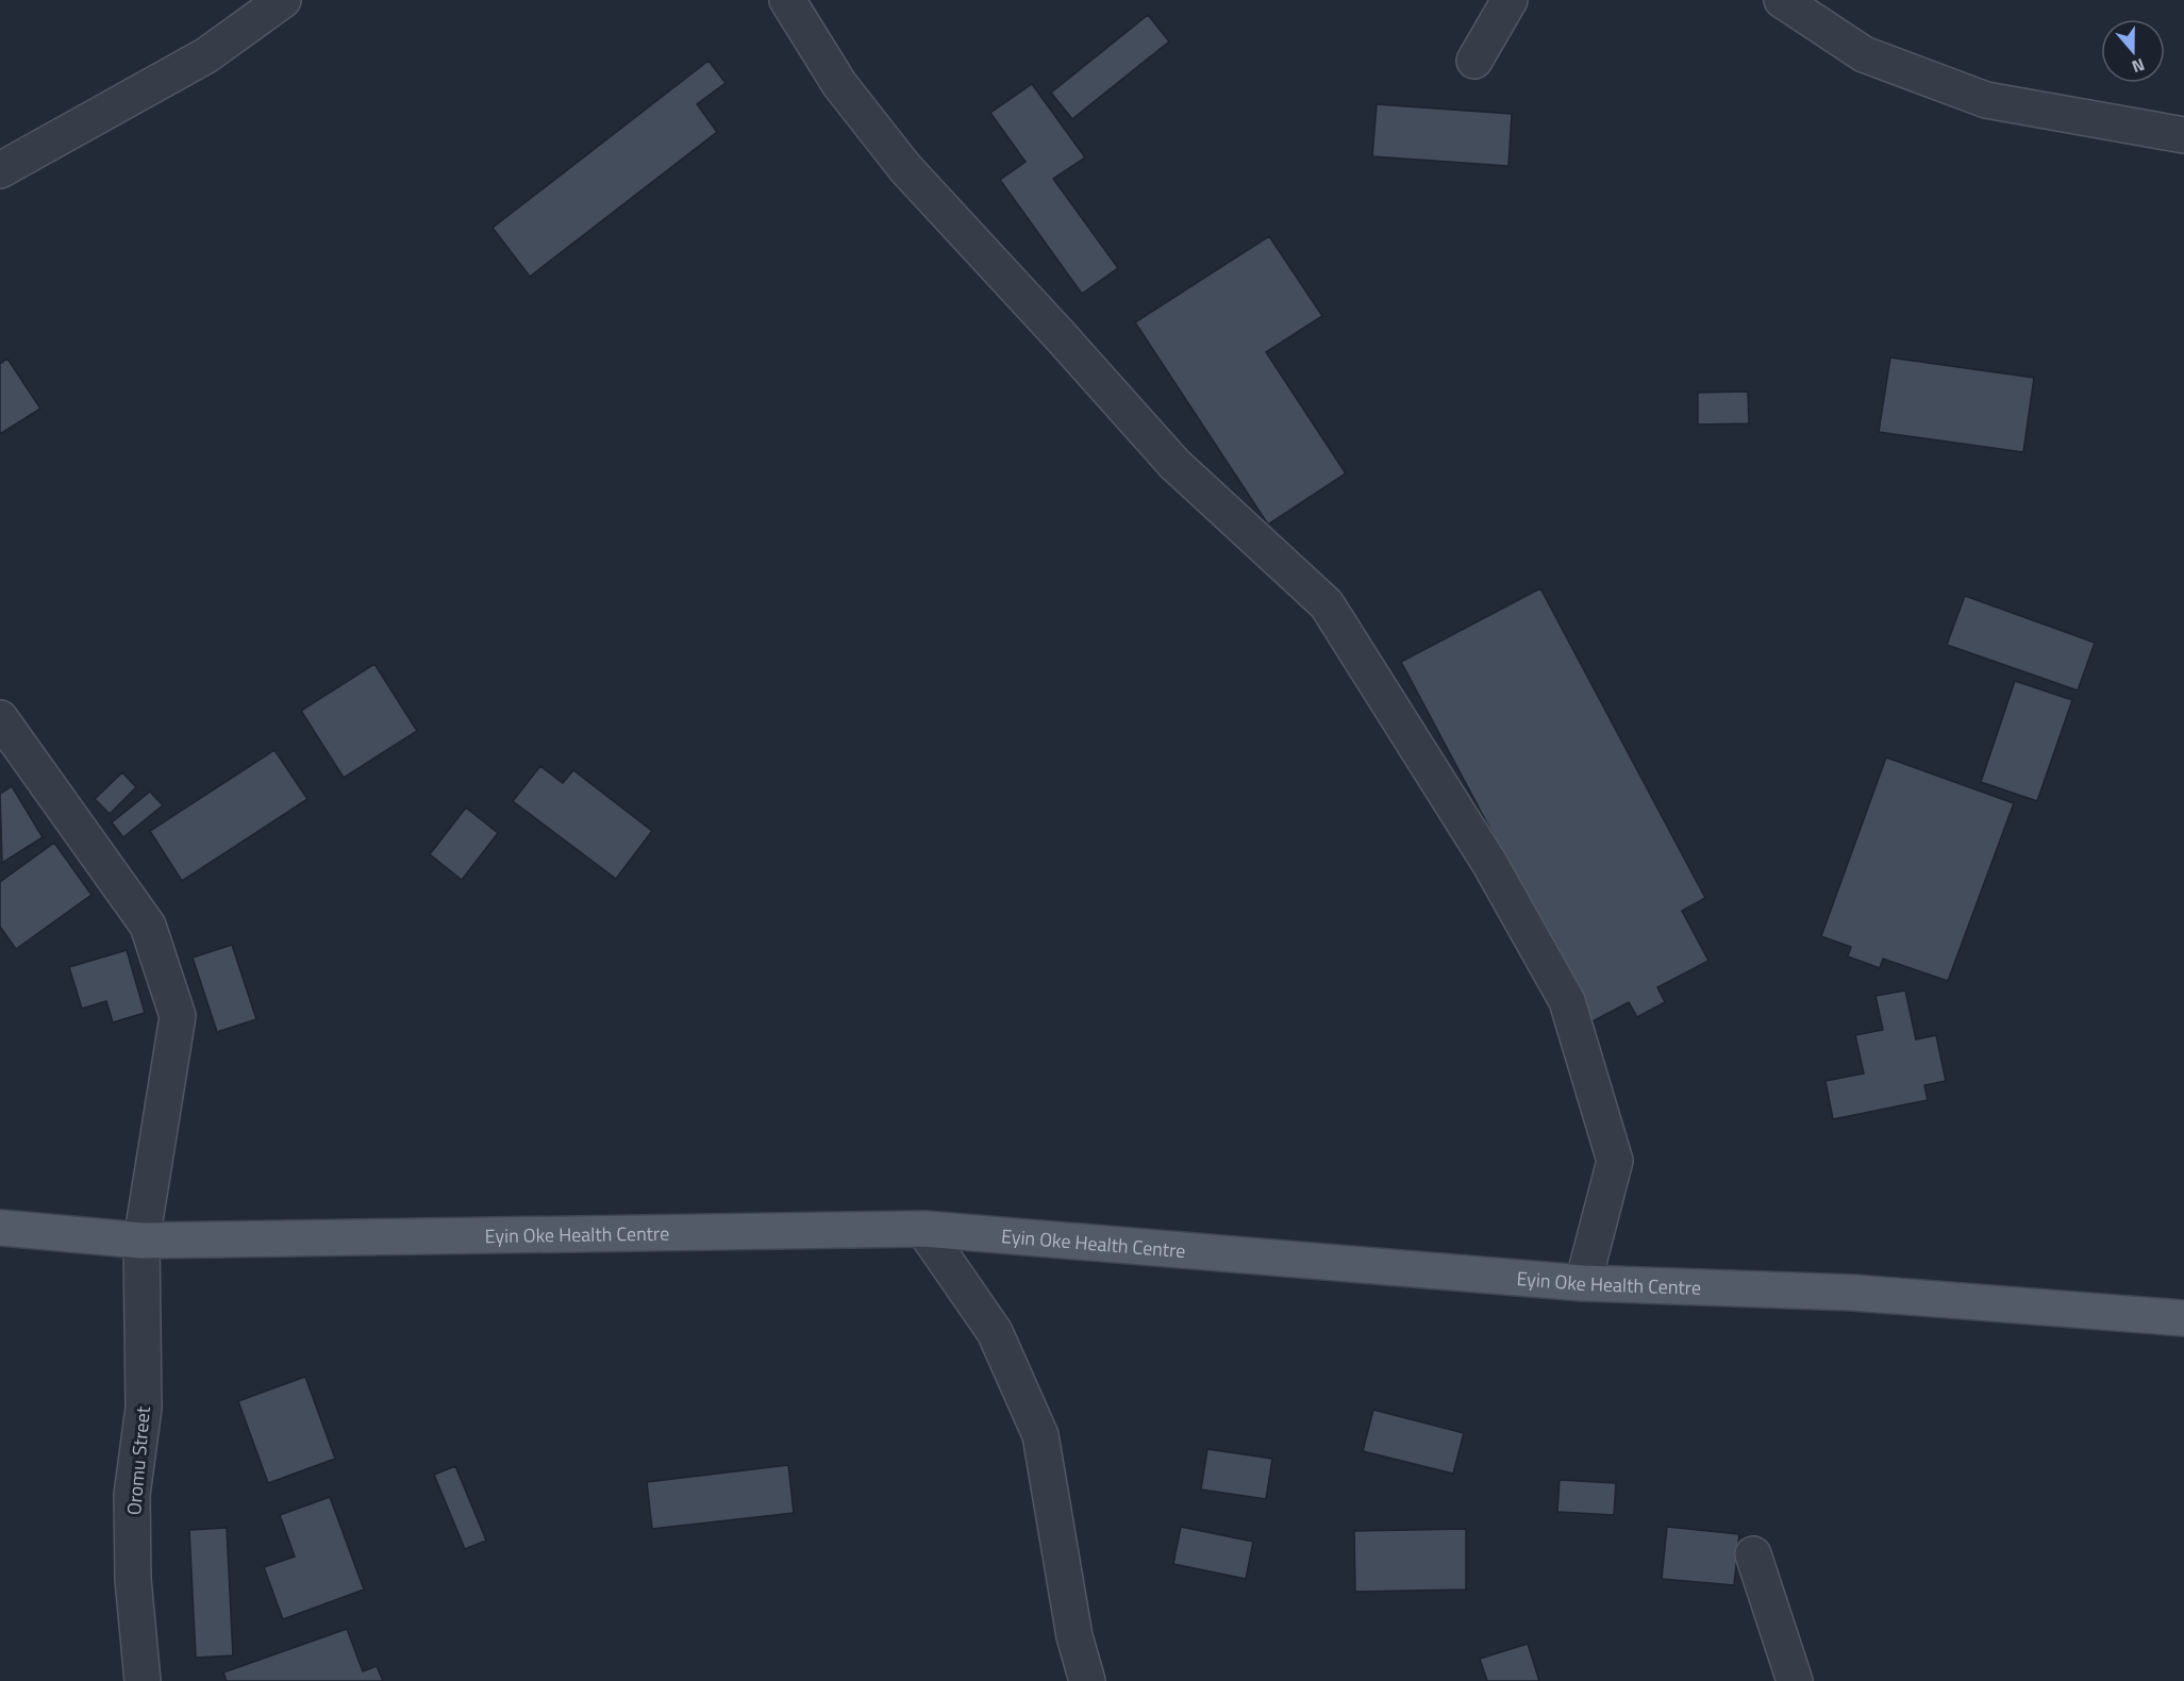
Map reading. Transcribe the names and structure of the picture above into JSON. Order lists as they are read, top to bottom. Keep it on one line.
{"streets":{"main road":["Eyin Oke Health Centre"],"street":["Oromu Street"]},"crossings":[["Eyin Oke Health Centre","Oromu Street"]],"north":"bottom"}
